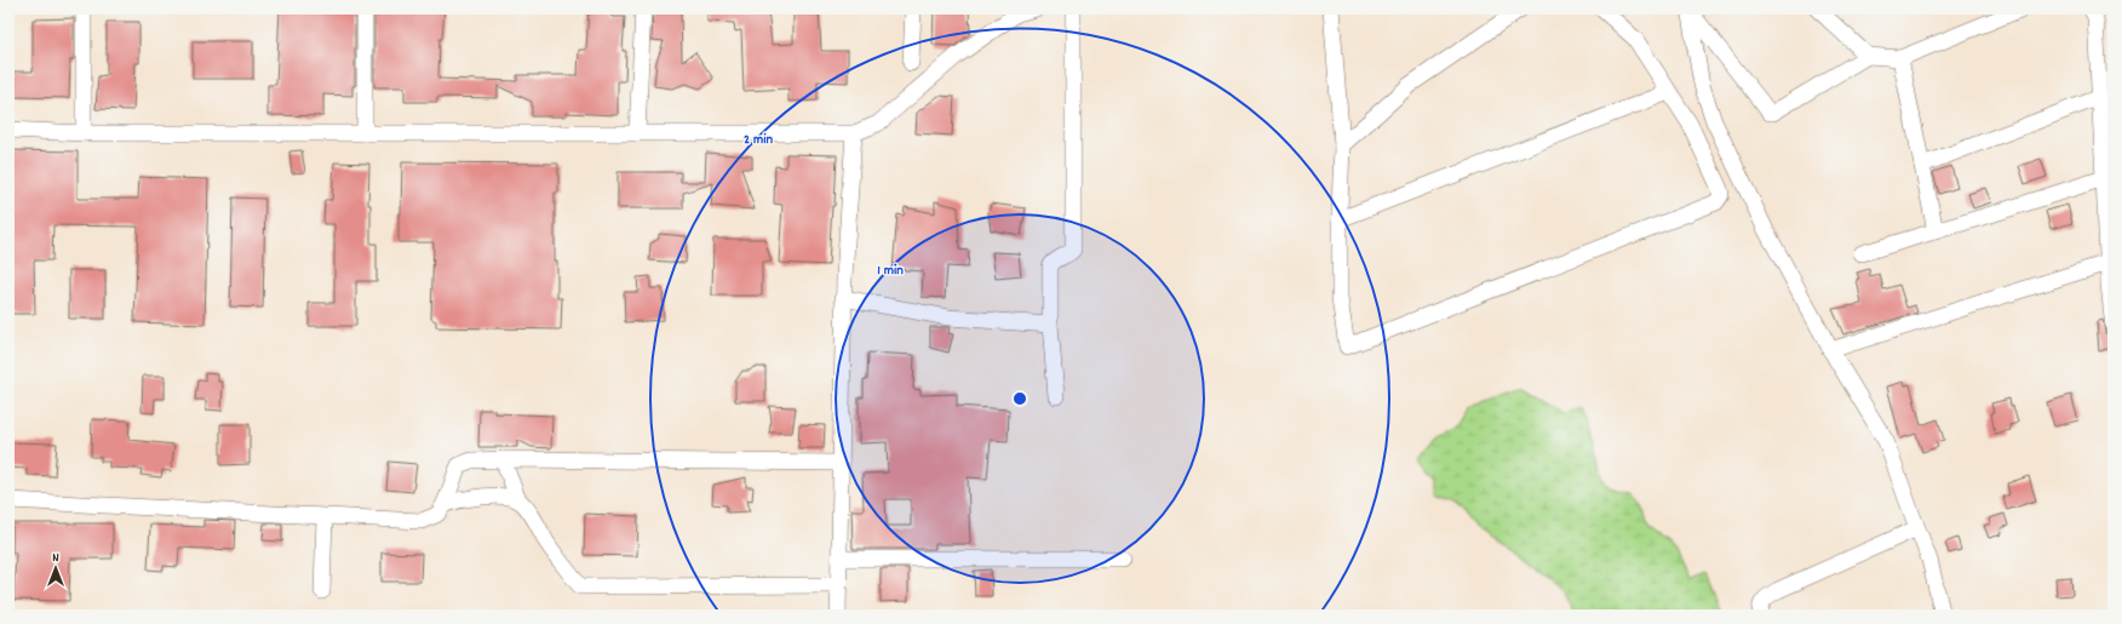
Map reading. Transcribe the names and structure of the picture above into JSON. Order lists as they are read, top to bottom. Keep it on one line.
{"north":"top","rings":["2 min","1 min"]}
